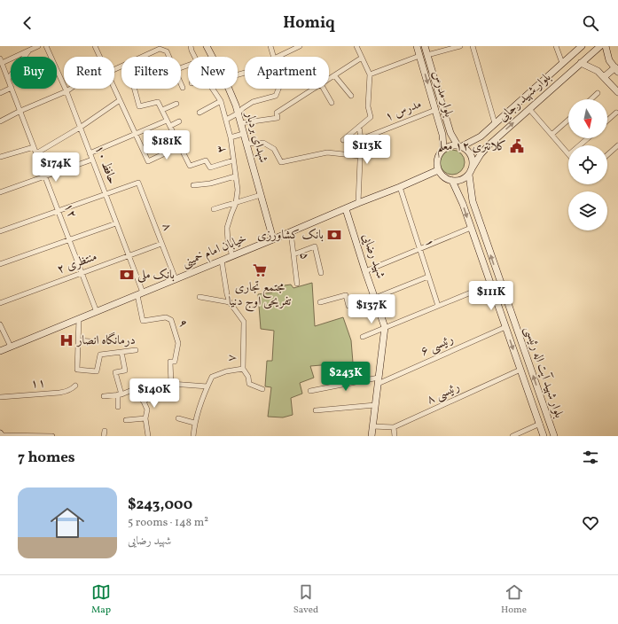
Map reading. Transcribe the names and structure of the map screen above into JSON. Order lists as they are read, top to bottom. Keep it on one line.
{"streets":{"main road":["بلوار مدرس","بلوار شهید رجایی","شهدای بردبار","خیابان امام خمینی","شهید رضایی","بلوار شهید آیت اله رئیسی"],"street":["مدرس ۱","۳","حافظ ۱۰","۱۲","۸","۱","۵","منتظری ۲","۹","رئیسی ۶","۷","۱۱","رئیسی ۸"]},"crossings":[["بلوار مدرس","بلوار شهید رجایی"],["بلوار مدرس","مدرس ۱"],["بلوار مدرس","خیابان امام خمینی"],["بلوار مدرس","بلوار شهید آیت اله رئیسی"],["بلوار شهید رجایی","خیابان امام خمینی"],["بلوار شهید رجایی","بلوار شهید آیت اله رئیسی"],["شهدای بردبار","خیابان امام خمینی"],["۳","خیابان امام خمینی"],["حافظ ۱۰","۸"],["حافظ ۱۰","خیابان امام خمینی"],["حافظ ۱۰","منتظری ۲"],["حافظ ۱۰","۹"],["۱۲","خیابان امام خمینی"],["۱۲","منتظری ۲"],["۸","خیابان امام خمینی"],["۸","منتظری ۲"],["۱","خیابان امام خمینی"],["خیابان امام خمینی","۵"],["خیابان امام خمینی","شهید رضایی"],["خیابان امام خمینی","۹"],["خیابان امام خمینی","۷"],["خیابان امام خمینی","بلوار شهید آیت اله رئیسی"],["شهید رضایی","رئیسی ۶"],["شهید رضایی","رئیسی ۸"],["رئیسی ۶","بلوار شهید آیت اله رئیسی"],["بلوار شهید آیت اله رئیسی","رئیسی ۸"]],"places":{"public building":["کلانتری ۱۲ معلم"],"bank":["بانک کشاورزی","بانک ملی"],"supermarket":["مجتمع تجاری تفریحی اوج دنیا"],"hospital":["درمانگاه انصار"]},"north":"bottom","page":{"header":"Homiq","chip":["Buy","Rent","Filters","New","Apartment"],"price":["$181K","$113K","$174K","$111K","$137K","$243K","$140K"],"heading":"7 homes","list":[{"name":"$243,000","note":"5 rooms · 148 m² · شهید رضایی"}],"tabs":["Map","Saved","Home"]}}
